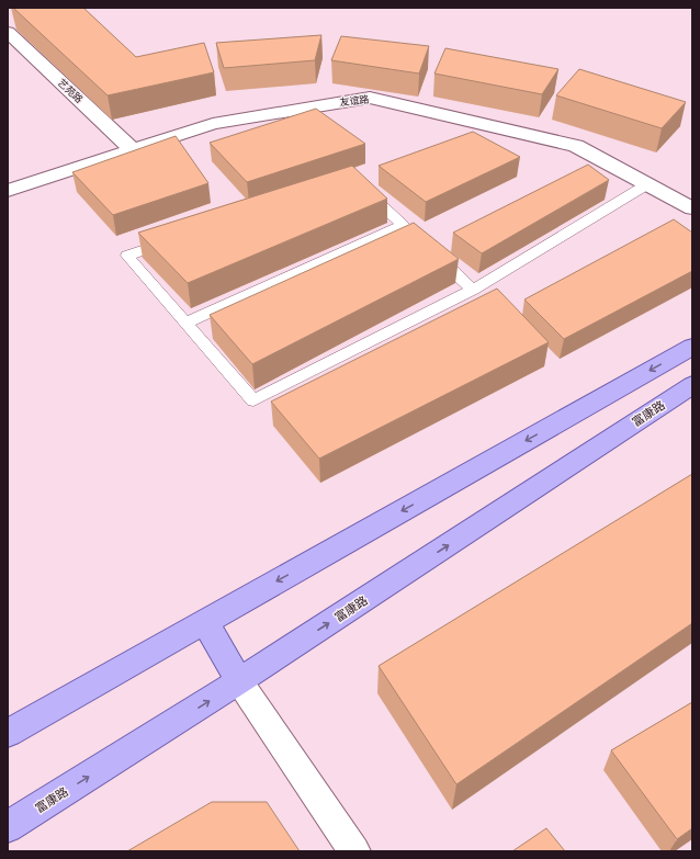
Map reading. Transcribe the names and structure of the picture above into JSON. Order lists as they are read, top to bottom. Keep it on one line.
{"streets":{"main road":["富康路"],"street":["艺苑路","友谊路"]},"crossings":[["艺苑路","友谊路"]]}
